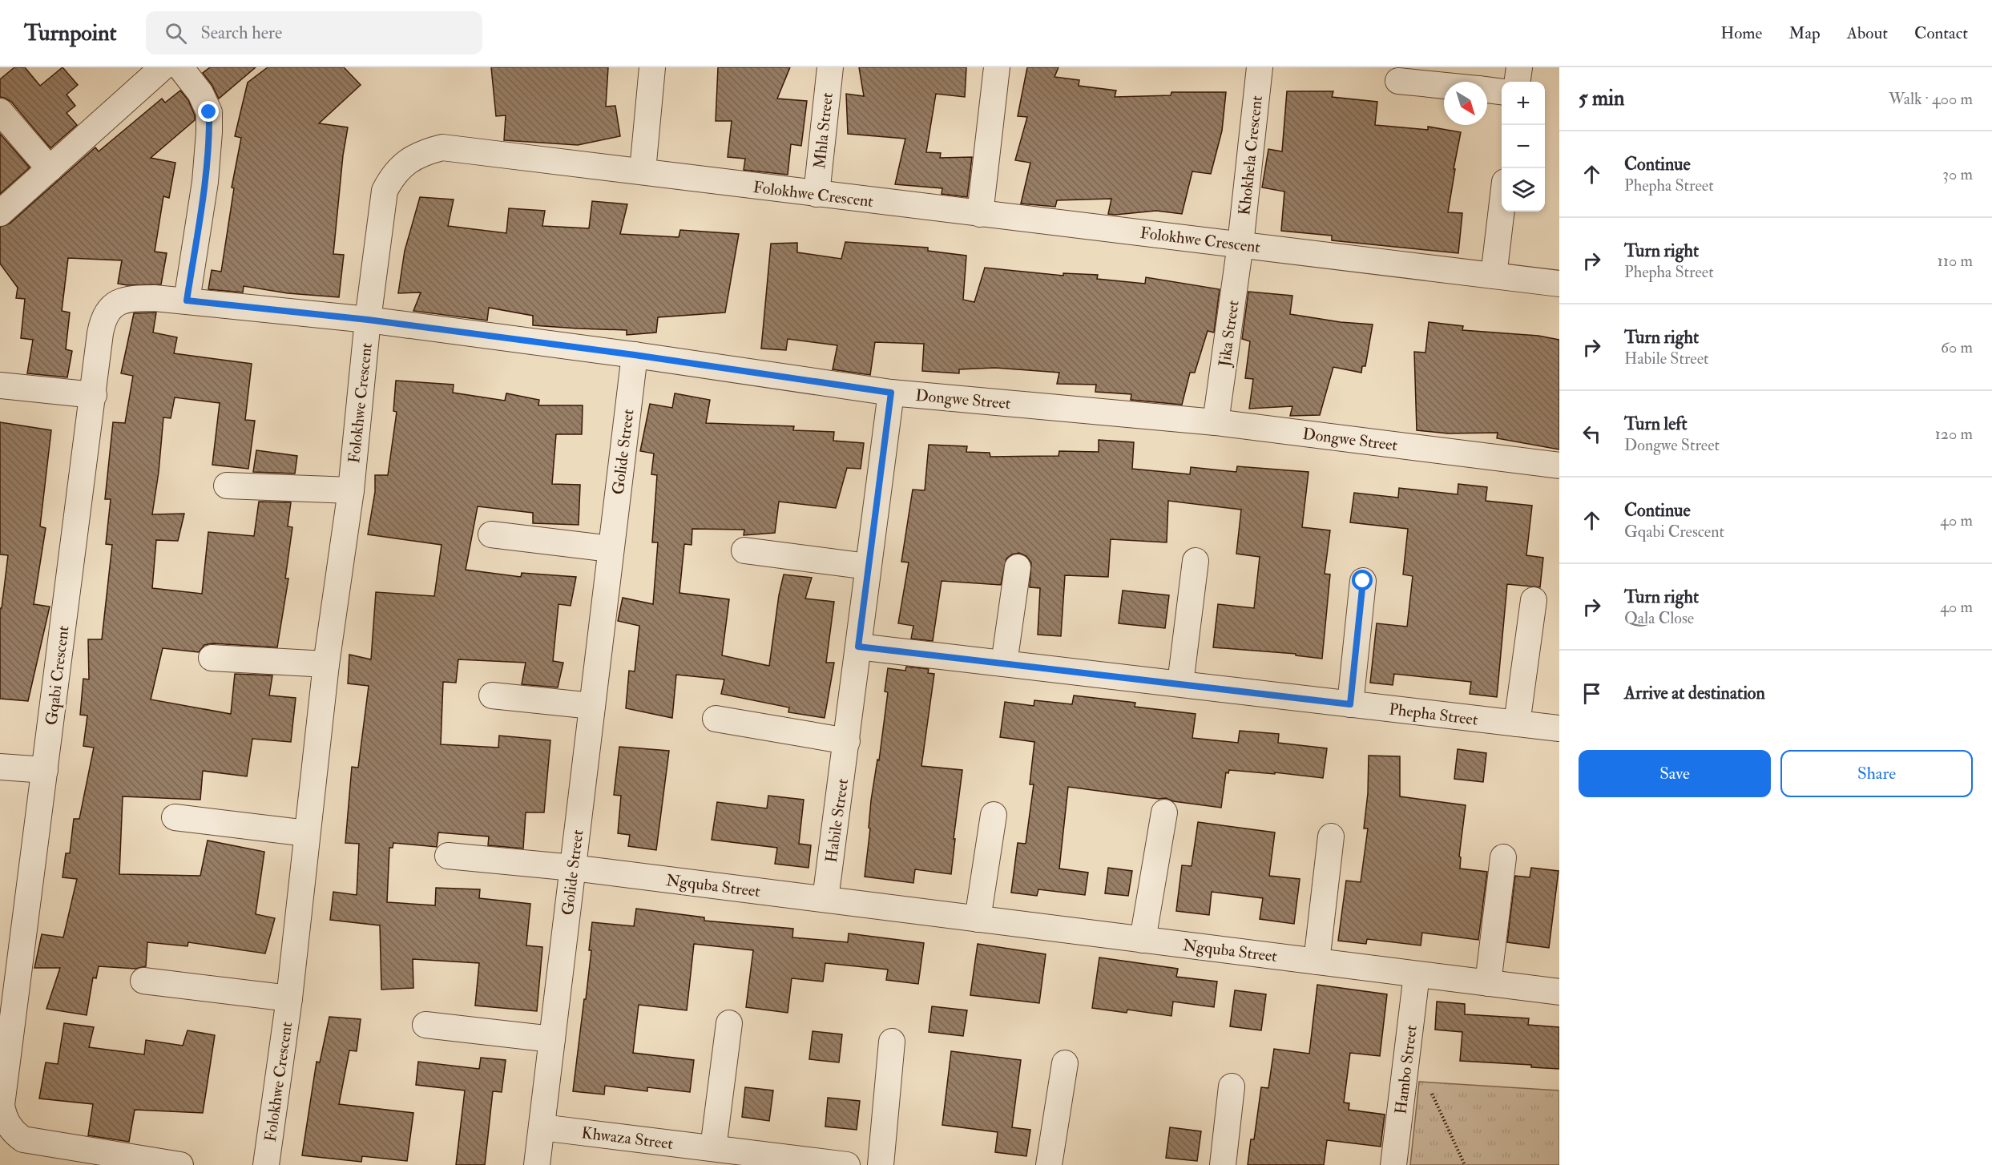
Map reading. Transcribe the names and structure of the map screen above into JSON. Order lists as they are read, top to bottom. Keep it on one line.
{"streets":{"street":["Mhla Street","Khokhela Crescent","Folokhwe Crescent","Jika Street","Dongwe Street","Golide Street","Gqabi Crescent","Phepha Street","Habile Street","Ngquba Street","Hambo Street","Khwaza Street"]},"crossings":[["Mhla Street","Folokhwe Crescent"],["Khokhela Crescent","Folokhwe Crescent"],["Khokhela Crescent","Jika Street"],["Folokhwe Crescent","Jika Street"],["Folokhwe Crescent","Dongwe Street"],["Folokhwe Crescent","Gqabi Crescent"],["Jika Street","Dongwe Street"],["Dongwe Street","Golide Street"],["Dongwe Street","Gqabi Crescent"],["Dongwe Street","Habile Street"],["Golide Street","Ngquba Street"],["Golide Street","Khwaza Street"],["Phepha Street","Habile Street"],["Habile Street","Ngquba Street"],["Ngquba Street","Hambo Street"]],"north":"bottom right","page":{"header":"Turnpoint","search":"Search here","nav":["Home","Map","About","Contact"],"heading":["5 min","Walk · 400 m"],"map_buttons":["+","−"],"list":[["Continue","Phepha Street","30 m"],["Turn right","Phepha Street","110 m"],["Turn right","Habile Street","60 m"],["Turn left","Dongwe Street","120 m"],["Continue","Gqabi Crescent","40 m"],["Turn right","Qala Close","40 m"],"Arrive at destination"],"buttons":["Save","Share"]}}
